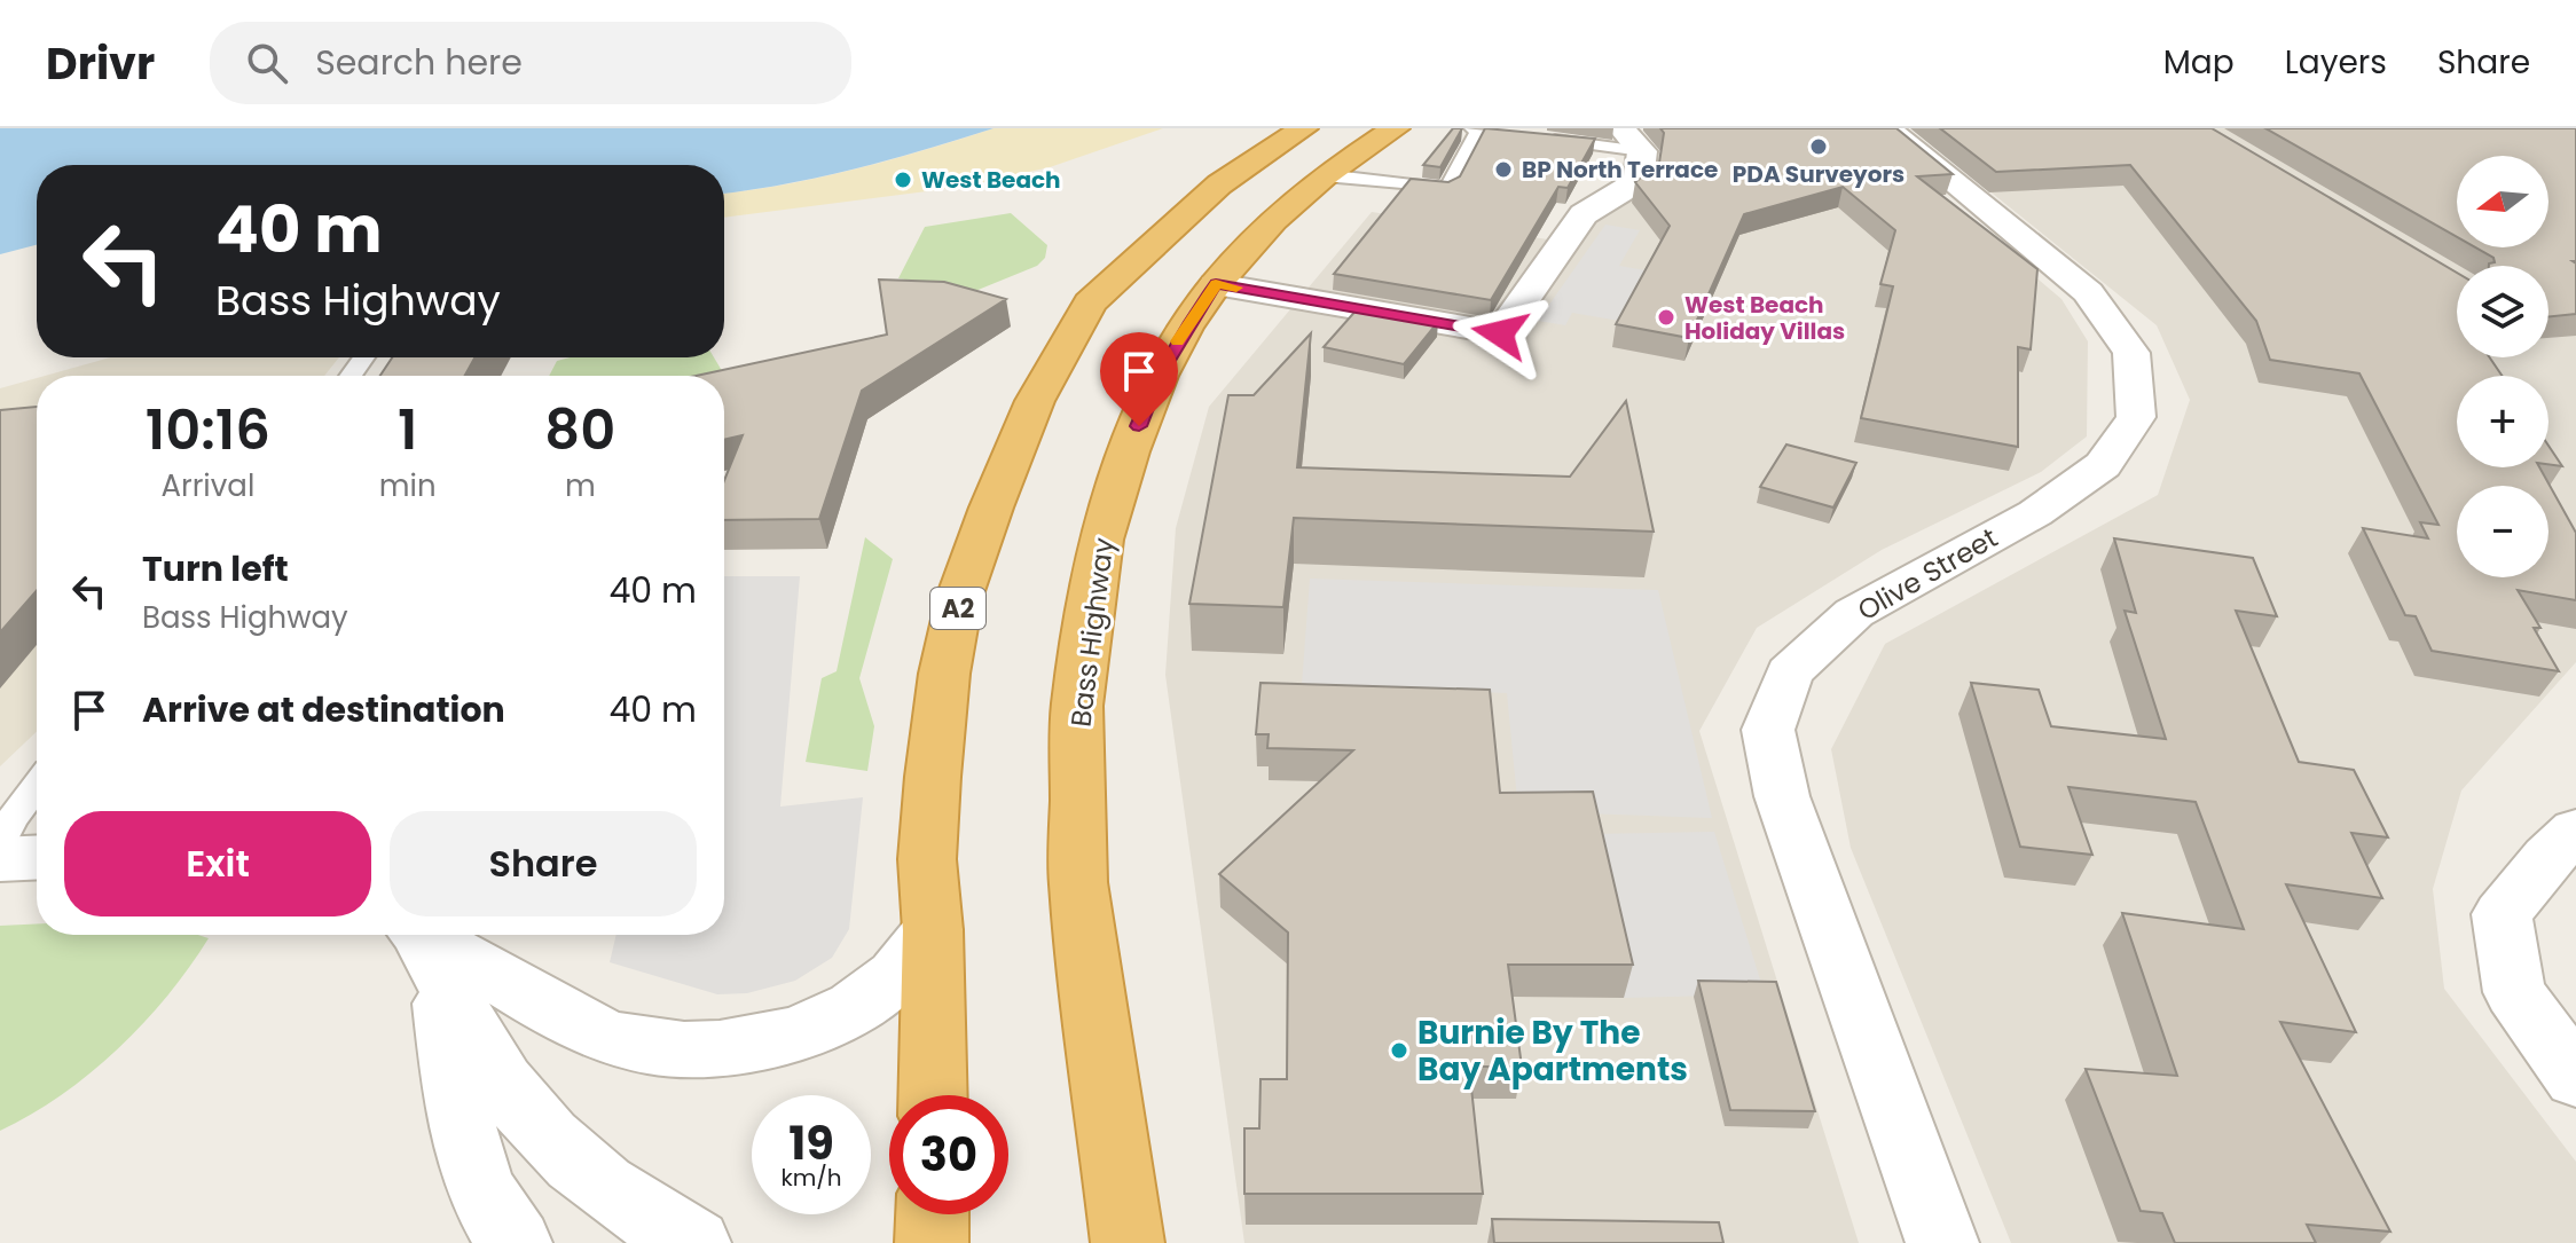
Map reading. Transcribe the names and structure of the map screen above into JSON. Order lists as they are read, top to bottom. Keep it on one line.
{"streets":{"highway":["A2","Bass Highway"],"street":["Olive Street"]},"places":["PDA Surveyors","BP North Terrace","West Beach","West Beach Holiday Villas","Burnie By The Bay Apartments"],"north":"left","page":{"header":"Drivr","search":"Search here","nav":["Map","Layers","Share"],"map_buttons":["+","−"],"turn":["40 m","Bass Highway"],"eta":["10:16","Arrival","1","min","80","m"],"list":[{"name":"Turn left","note":"Bass Highway","value":"40 m"},{"name":"Arrive at destination","value":"40 m"}],"buttons":["Exit","Share"],"speed":"19 km/h","limit":"30"}}
